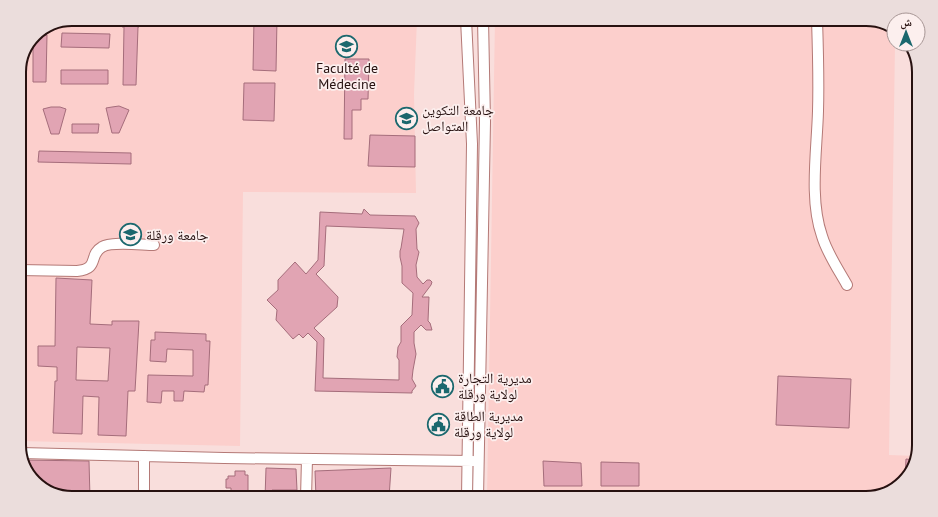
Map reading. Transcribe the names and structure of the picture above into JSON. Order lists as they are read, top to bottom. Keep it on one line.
{"places":{"school or university":["Faculté de Médecine","جامعة التكوين المتواصل","جامعة ورقلة"],"public building":["مديرية التجارة لولاية ورقلة","مديرية الطاقة لولاية ورقلة"]},"north":"top"}
